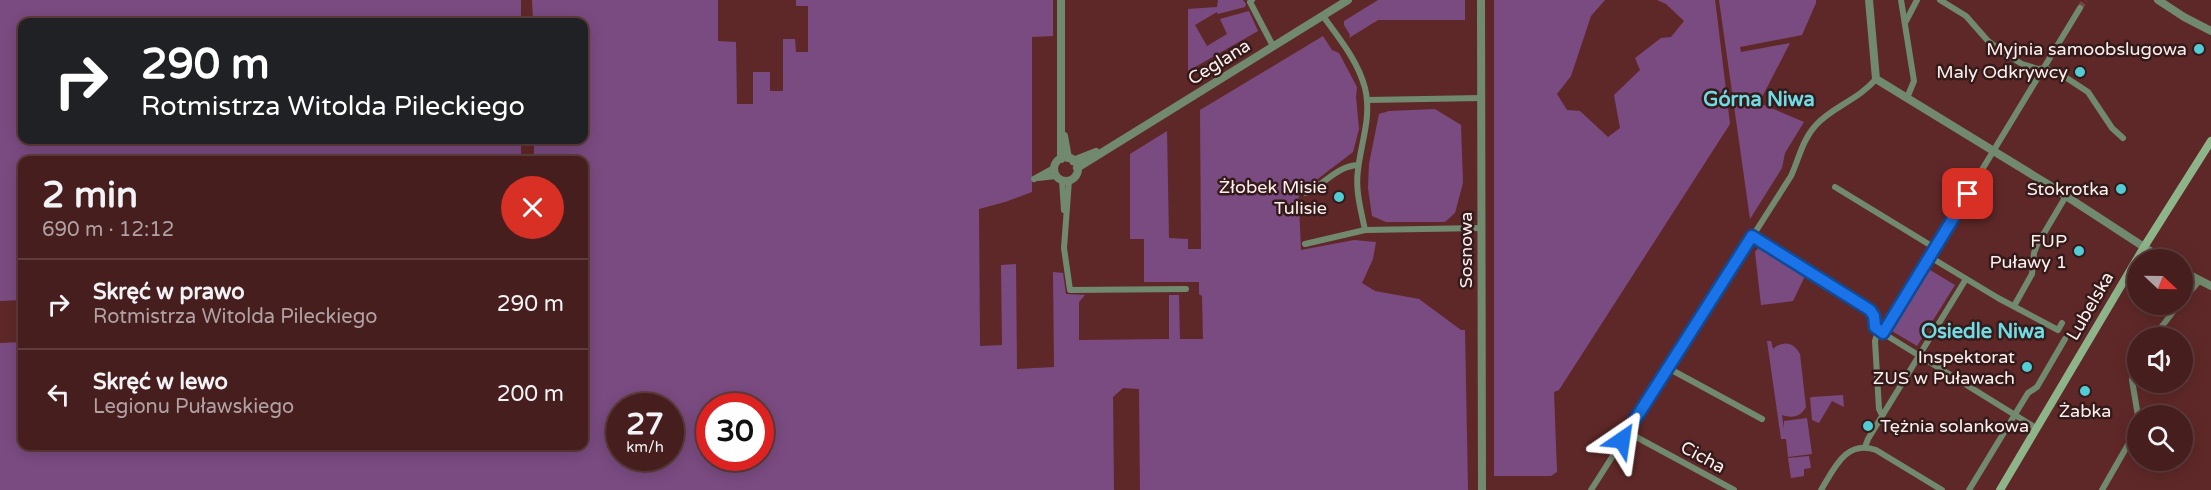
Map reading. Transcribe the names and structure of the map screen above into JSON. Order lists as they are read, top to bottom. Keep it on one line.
{"streets":{"main road":["Lubelska"],"street":["Ceglana","Sosnowa","Cicha"]},"districts":["Górna Niwa","Osiedle Niwa"],"places":["Myjnia samoobslugowa","Maly Odkrywcy","Stokrotka","Żłobek Misie Tulisie","FUP Puławy 1","Inspektorat ZUS w Puławach","Żabka","Tężnia solankowa"],"north":"right","page":{"turn":["290 m","Rotmistrza Witolda Pileckiego"],"heading":["2 min","690 m · 12:12"],"list":[{"name":"Skręć w prawo","note":"Rotmistrza Witolda Pileckiego","value":"290 m"},{"name":"Skręć w lewo","note":"Legionu Puławskiego","value":"200 m"}],"speed":"27 km/h","limit":"30"}}
